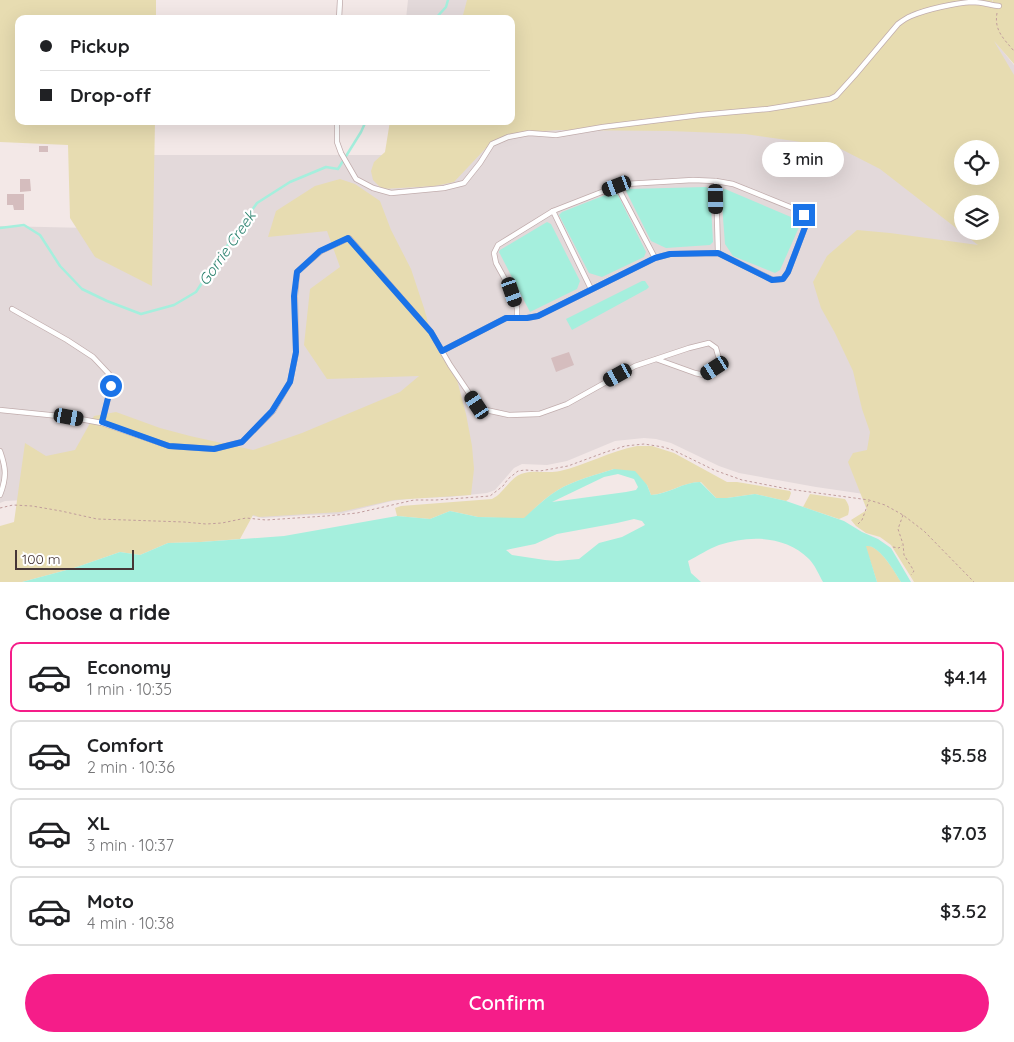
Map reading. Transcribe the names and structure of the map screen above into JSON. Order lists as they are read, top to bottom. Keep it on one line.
{"water":["Gorrie Creek"],"scale_bar":"100 m","page":{"banner":["Pickup","Drop-off"],"bubble":"3 min","scale":"100 m","heading":"Choose a ride","list":[{"name":"Economy","note":"1 min · 10:35","value":"$4.14"},{"name":"Comfort","note":"2 min · 10:36","value":"$5.58"},{"name":"XL","note":"3 min · 10:37","value":"$7.03"},{"name":"Moto","note":"4 min · 10:38","value":"$3.52"}],"buttons":"Confirm"}}
